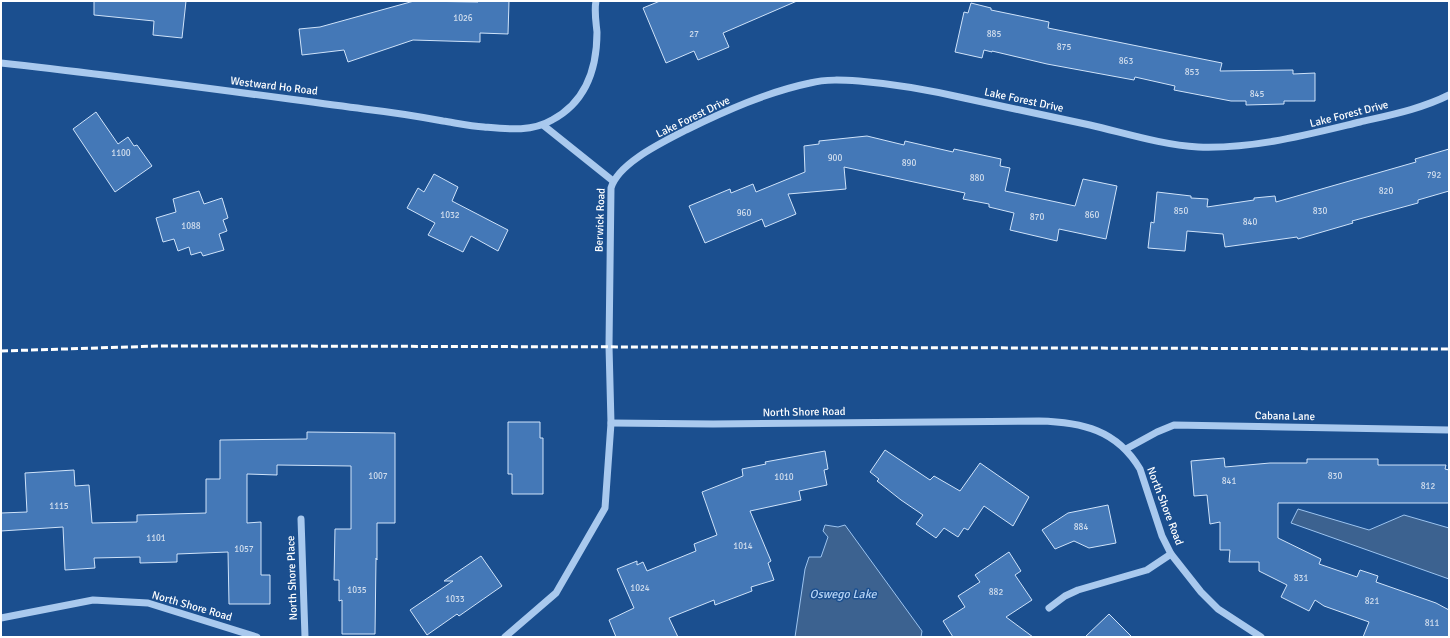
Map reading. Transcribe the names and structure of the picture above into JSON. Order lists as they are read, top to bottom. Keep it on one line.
{"streets":{"street":["Westward Ho Road","Lake Forest Drive","Berwick Road","North Shore Road","Cabana Lane","North Shore Place"]},"crossings":[["Westward Ho Road","Berwick Road"],["Lake Forest Drive","Berwick Road"],["Berwick Road","North Shore Road"],["North Shore Road","Cabana Lane"]],"water":["Oswego Lake"],"house_numbers":["1026","27","885","875","863","853","845","1100","900","890","792","880","820","850","830","960","1032","860","870","840","1088","1007","830","1010","841","812","1115","884","1101","1014","1057","831","1024","1035","882","1033","821","811"]}
